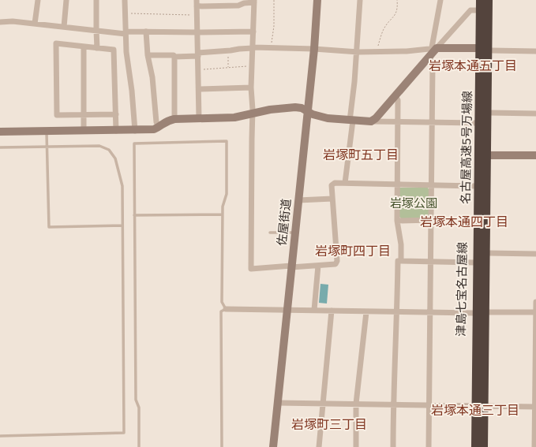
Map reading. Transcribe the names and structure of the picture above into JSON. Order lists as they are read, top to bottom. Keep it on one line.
{"streets":{"highway":["名古屋高速5号万場線"],"street":["佐屋街道","津島七宝名古屋線"]},"districts":["岩塚本通五丁目","岩塚町五丁目","岩塚本通四丁目","岩塚町四丁目","岩塚本通三丁目","岩塚町三丁目"],"parks":["岩塚公園"]}
